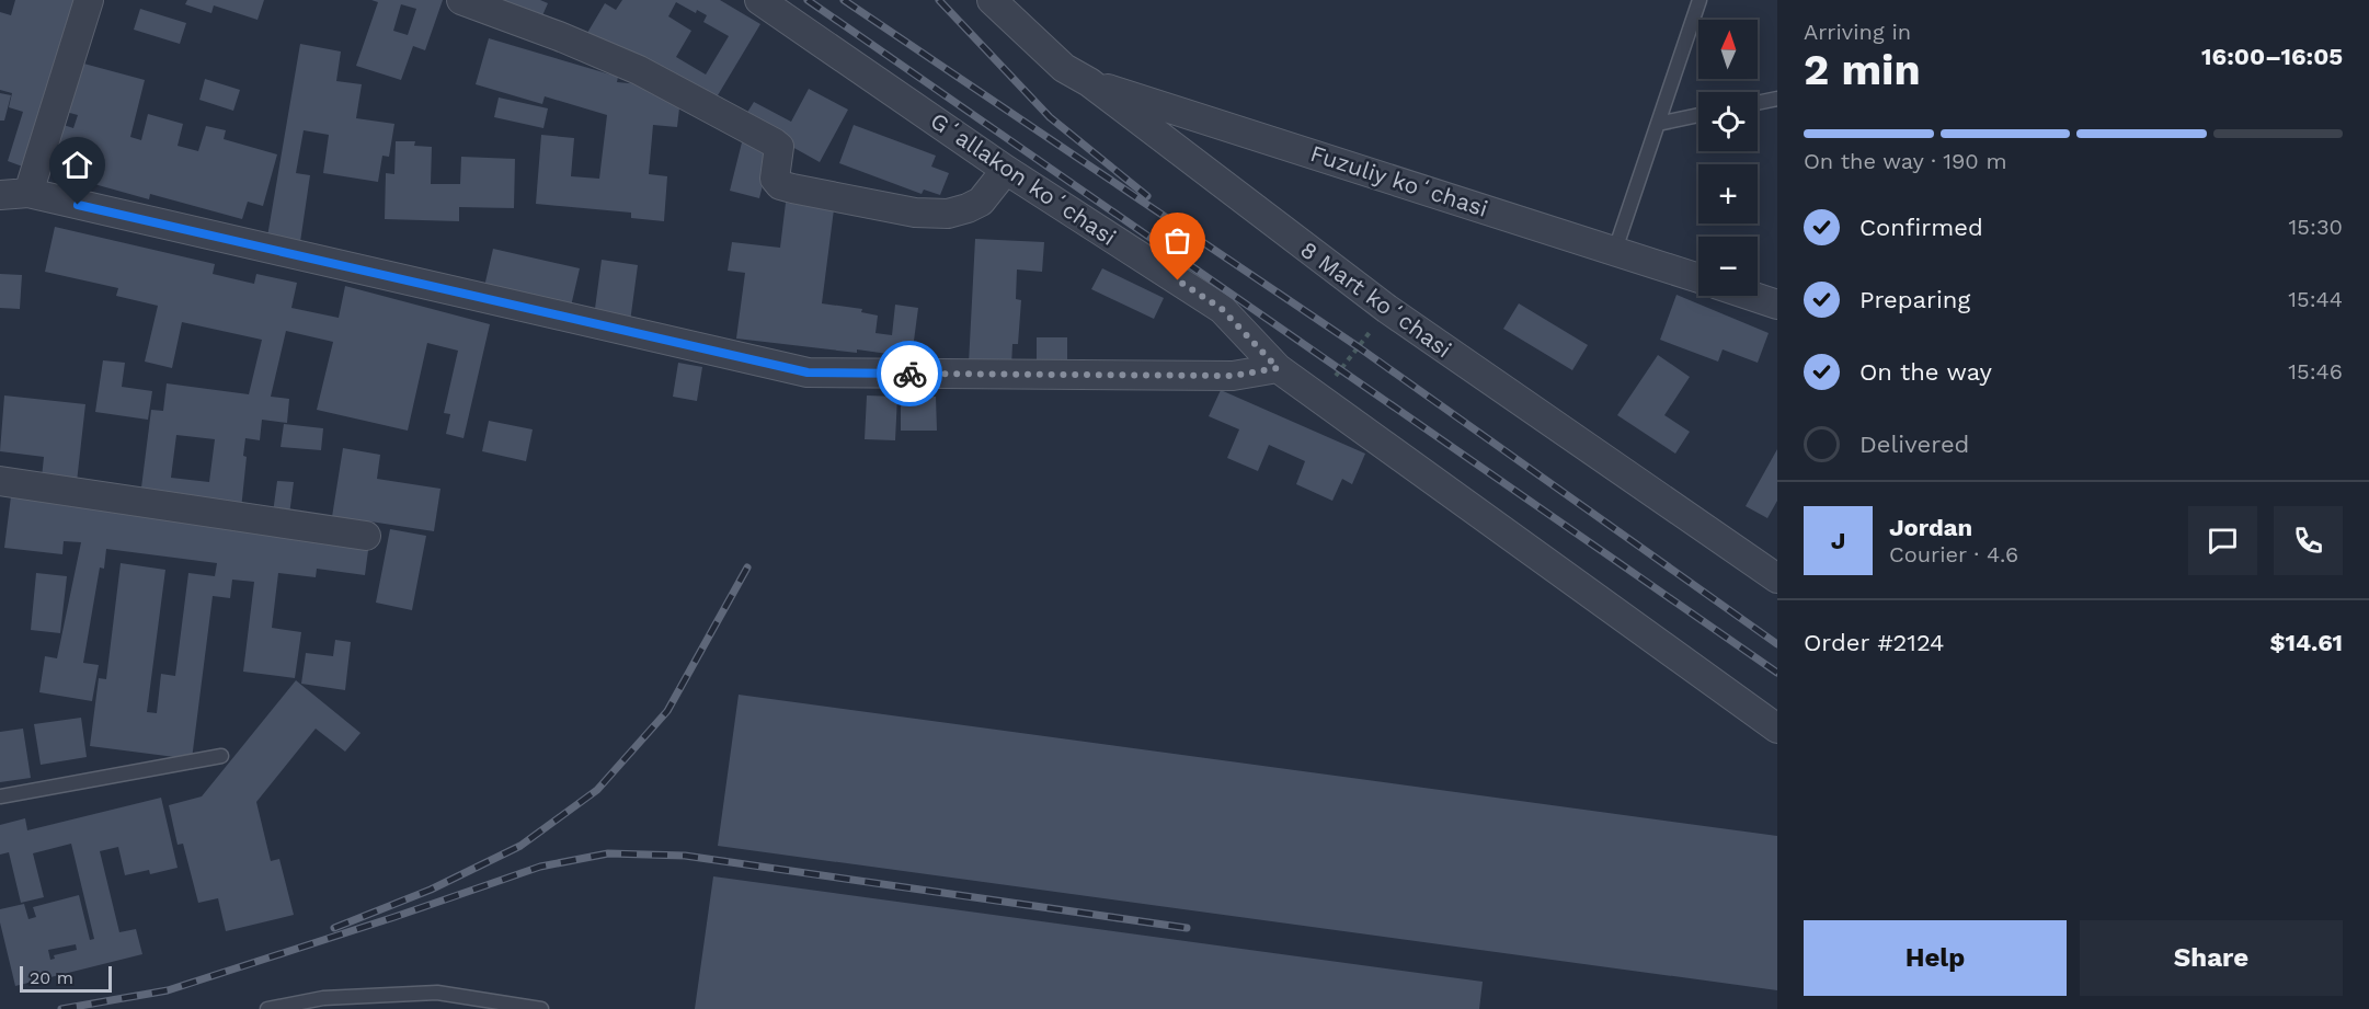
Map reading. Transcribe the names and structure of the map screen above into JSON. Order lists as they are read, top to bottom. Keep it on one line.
{"streets":{"street":["Gʻallakon koʻchasi","Fuzuliy koʻchasi","8 Mart koʻchasi"]},"crossings":[["Fuzuliy koʻchasi","8 Mart koʻchasi"]],"scale_bar":"20 m","north":"top","page":{"heading":["2 min","Arriving in","16:00–16:05"],"panel":["Jordan","Courier · 4.6","Order #2124","$14.61"],"map_buttons":["+","−"],"bar":"On the way · 190 m","list":[["Confirmed","15:30"],["Preparing","15:44"],["On the way","15:46"],"Delivered"],"round":"J","buttons":["Help","Share"],"scale":"20 m"}}
